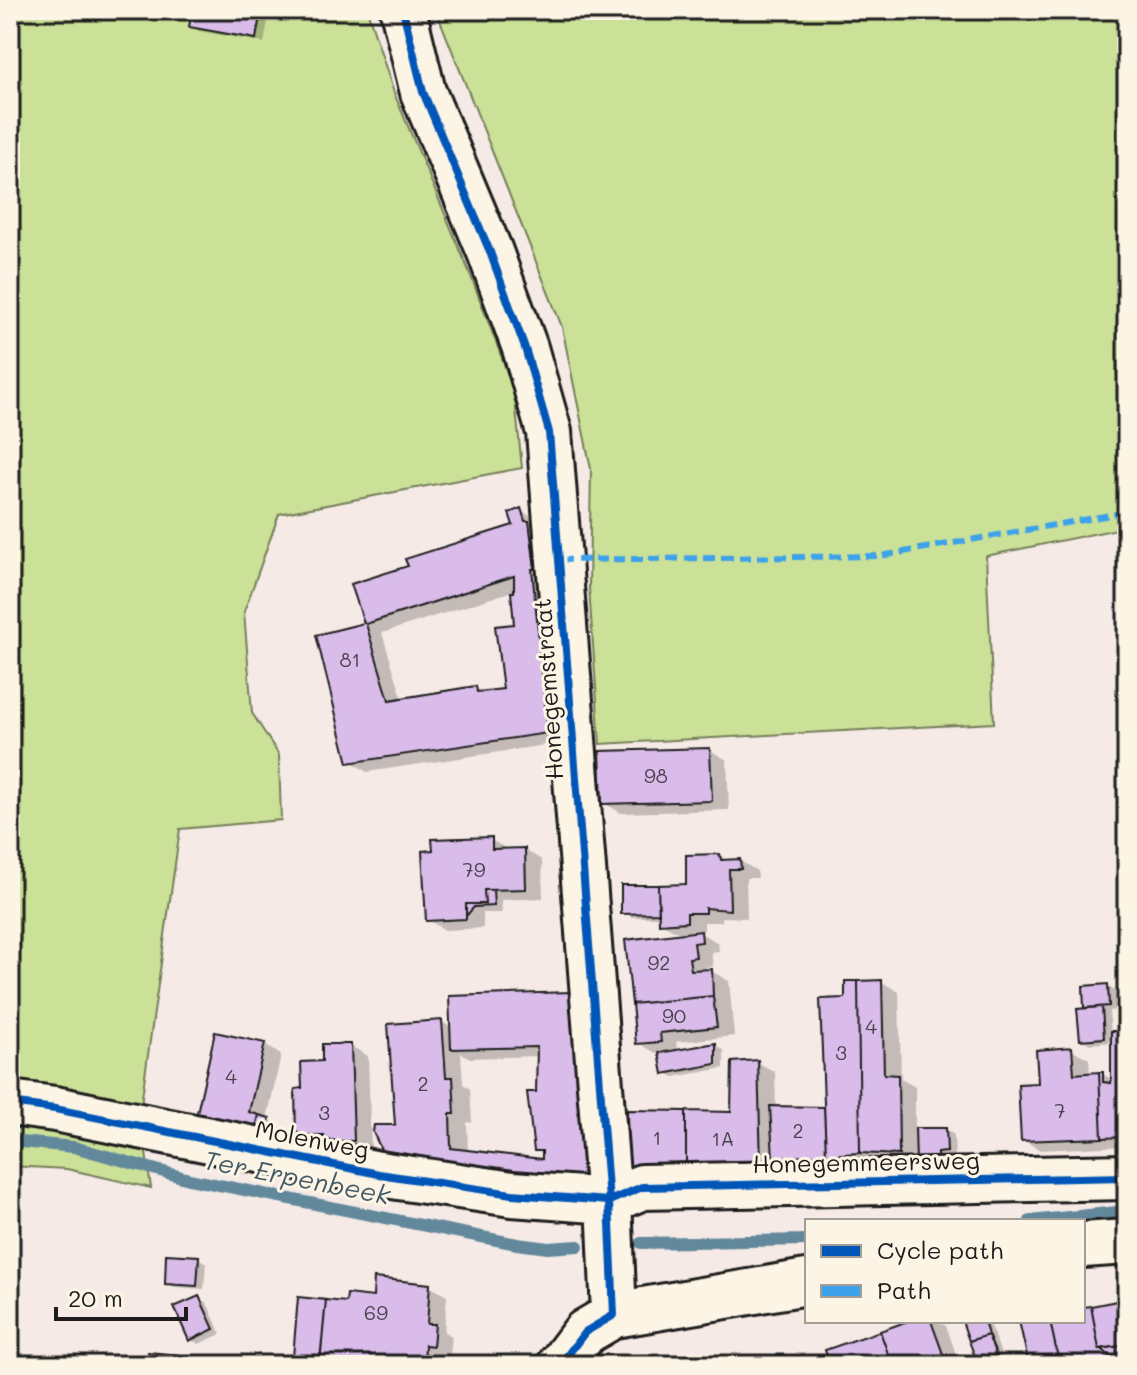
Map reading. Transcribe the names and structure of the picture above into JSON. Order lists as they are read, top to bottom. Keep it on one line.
{"streets":{"street":["Honegemstraat","Molenweg","Honegemmeersweg"]},"crossings":[["Honegemstraat","Molenweg"],["Honegemstraat","Honegemmeersweg"],["Molenweg","Honegemmeersweg"]],"water":["Ter Erpenbeek"],"house_numbers":["81","98","79","92","90","4","3","4","2","7","3","2","1","1A","69"],"legend":["Cycle path","Path"],"scale_bar":"20 m"}
